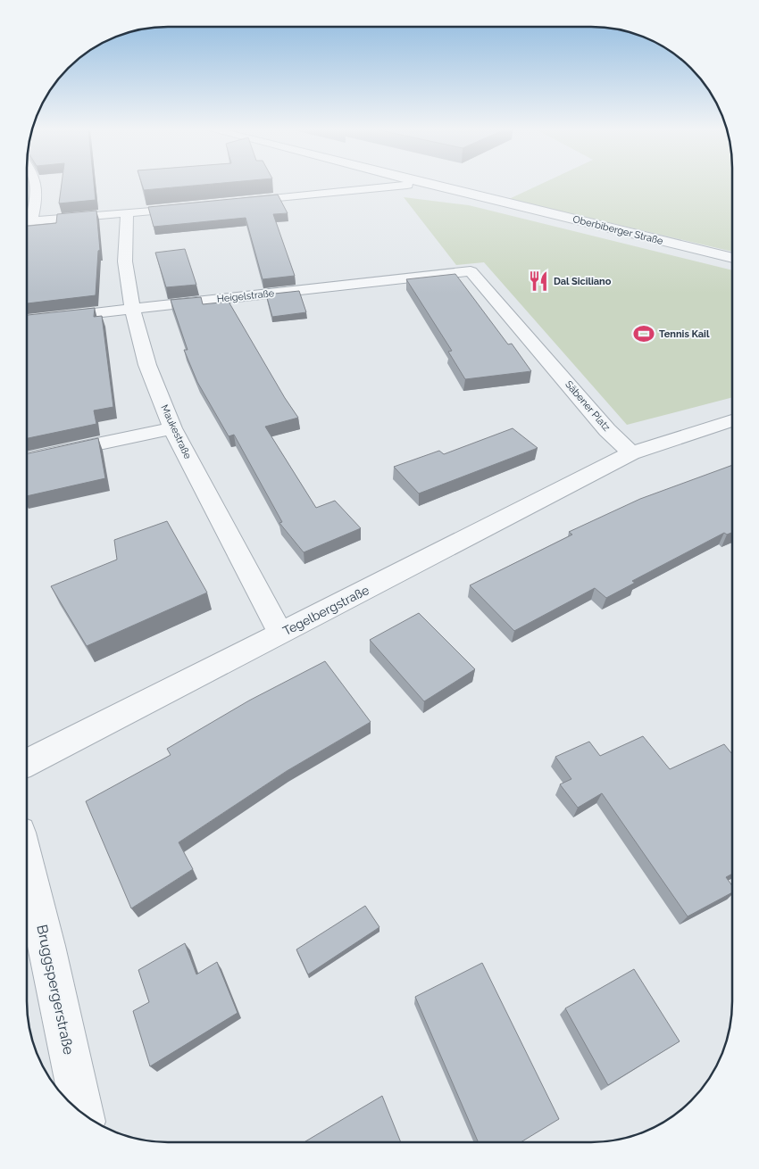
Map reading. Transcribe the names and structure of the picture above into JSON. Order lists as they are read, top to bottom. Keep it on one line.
{"streets":{"street":["Oberbiberger Straße","Heigelstraße","Säbener Platz","Maukestraße","Tegelbergstraße","Bruggspergerstraße"]},"crossings":[["Heigelstraße","Säbener Platz"],["Heigelstraße","Maukestraße"],["Säbener Platz","Tegelbergstraße"],["Maukestraße","Tegelbergstraße"]],"places":{"restaurant":["Dal Siciliano"],"sports":["Tennis Kail"]}}
